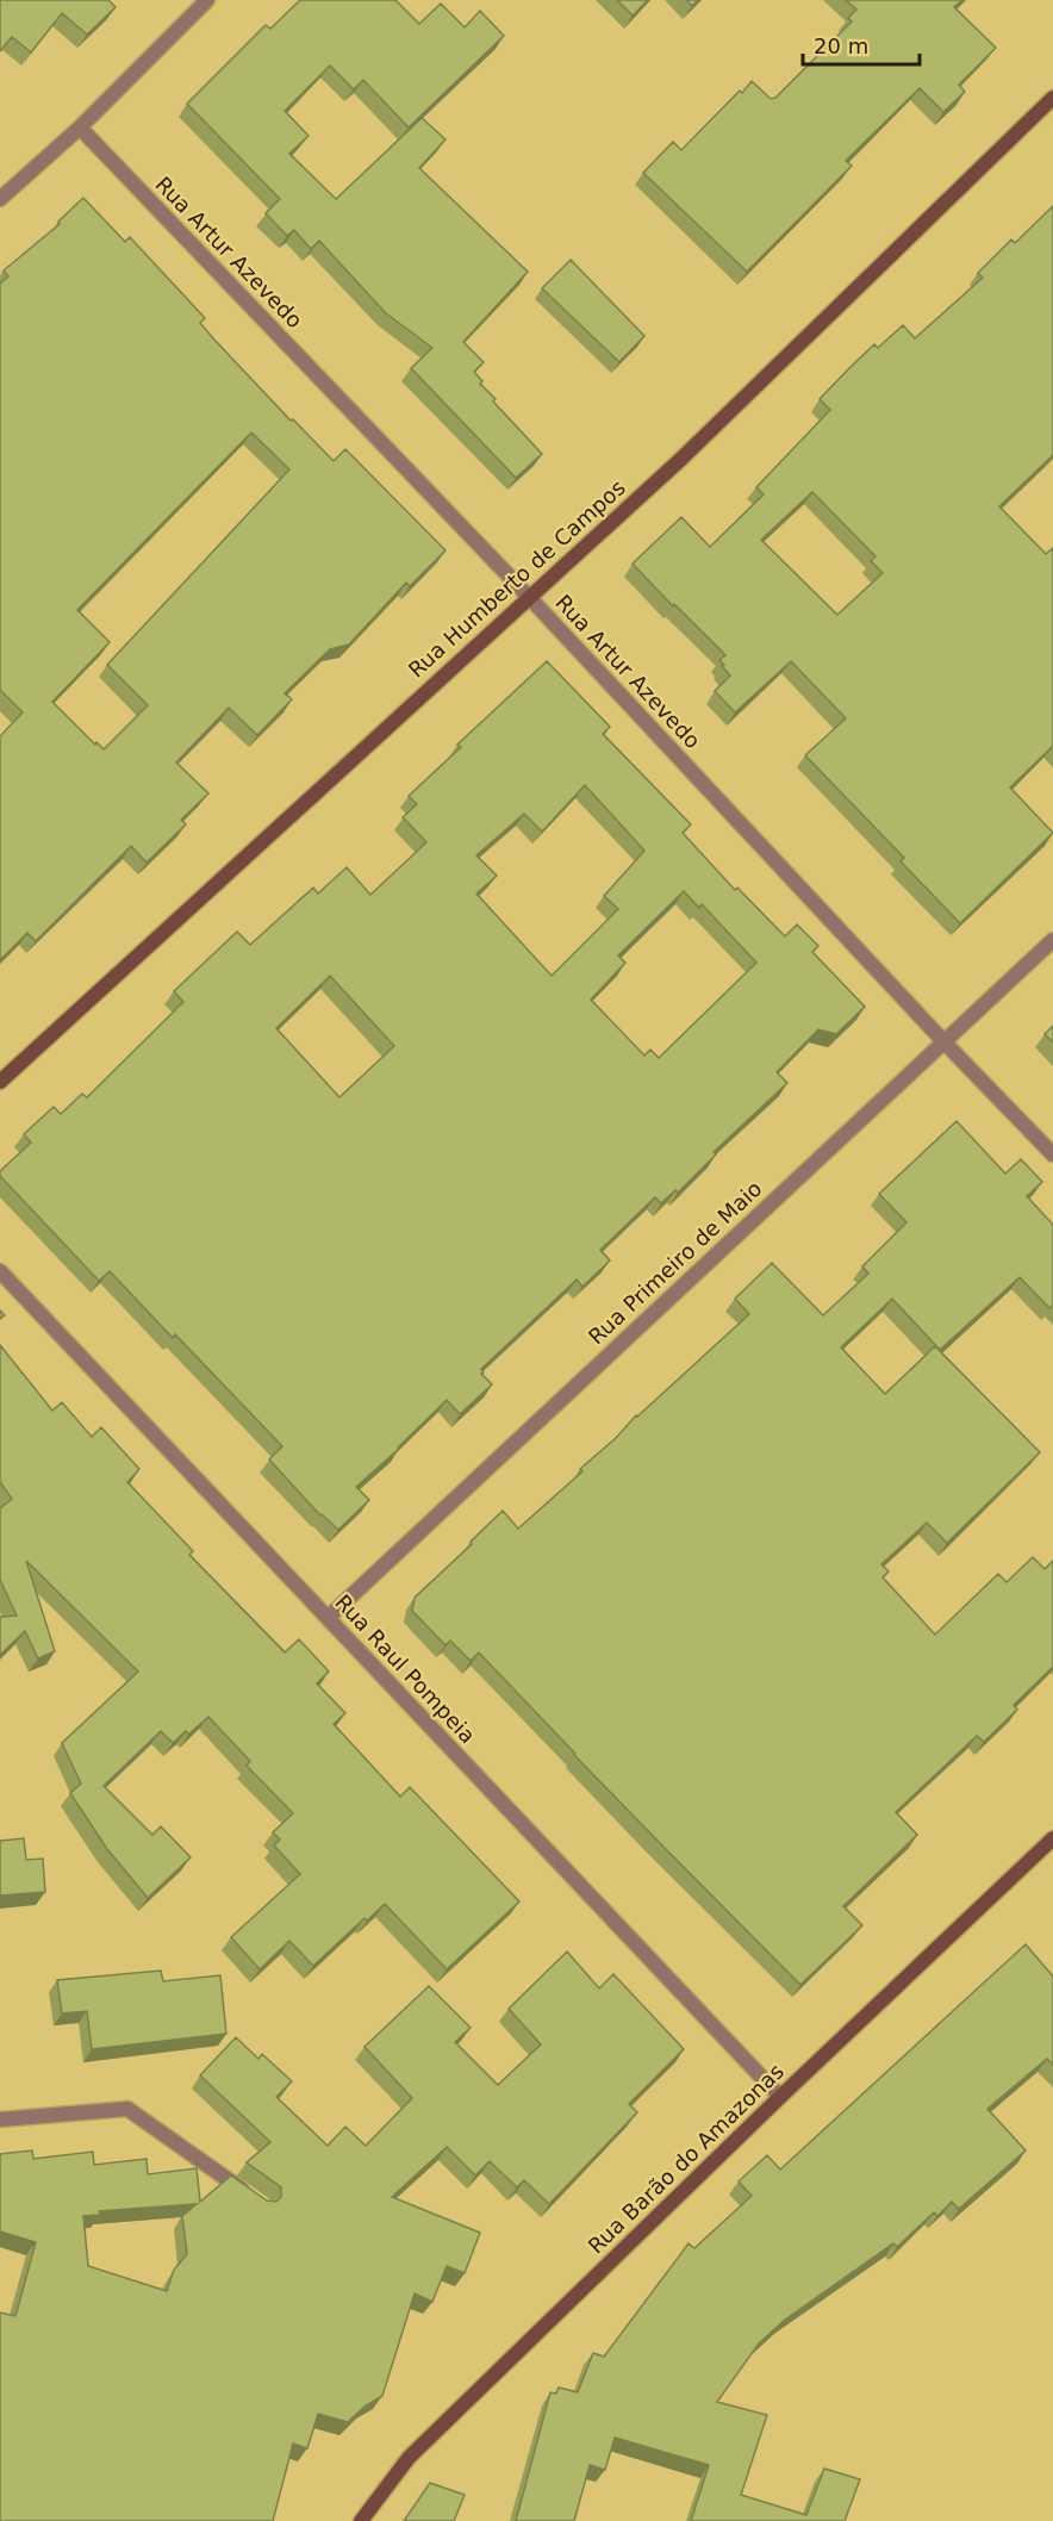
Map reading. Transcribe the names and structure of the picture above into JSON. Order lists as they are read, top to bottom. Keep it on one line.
{"streets":{"street":["Rua Artur Azevedo","Rua Humberto de Campos","Rua Primeiro de Maio","Rua Raul Pompeia","Rua Barão do Amazonas"]},"crossings":[["Rua Artur Azevedo","Rua Humberto de Campos"],["Rua Artur Azevedo","Rua Primeiro de Maio"],["Rua Primeiro de Maio","Rua Raul Pompeia"],["Rua Raul Pompeia","Rua Barão do Amazonas"]],"scale_bar":"20 m"}
